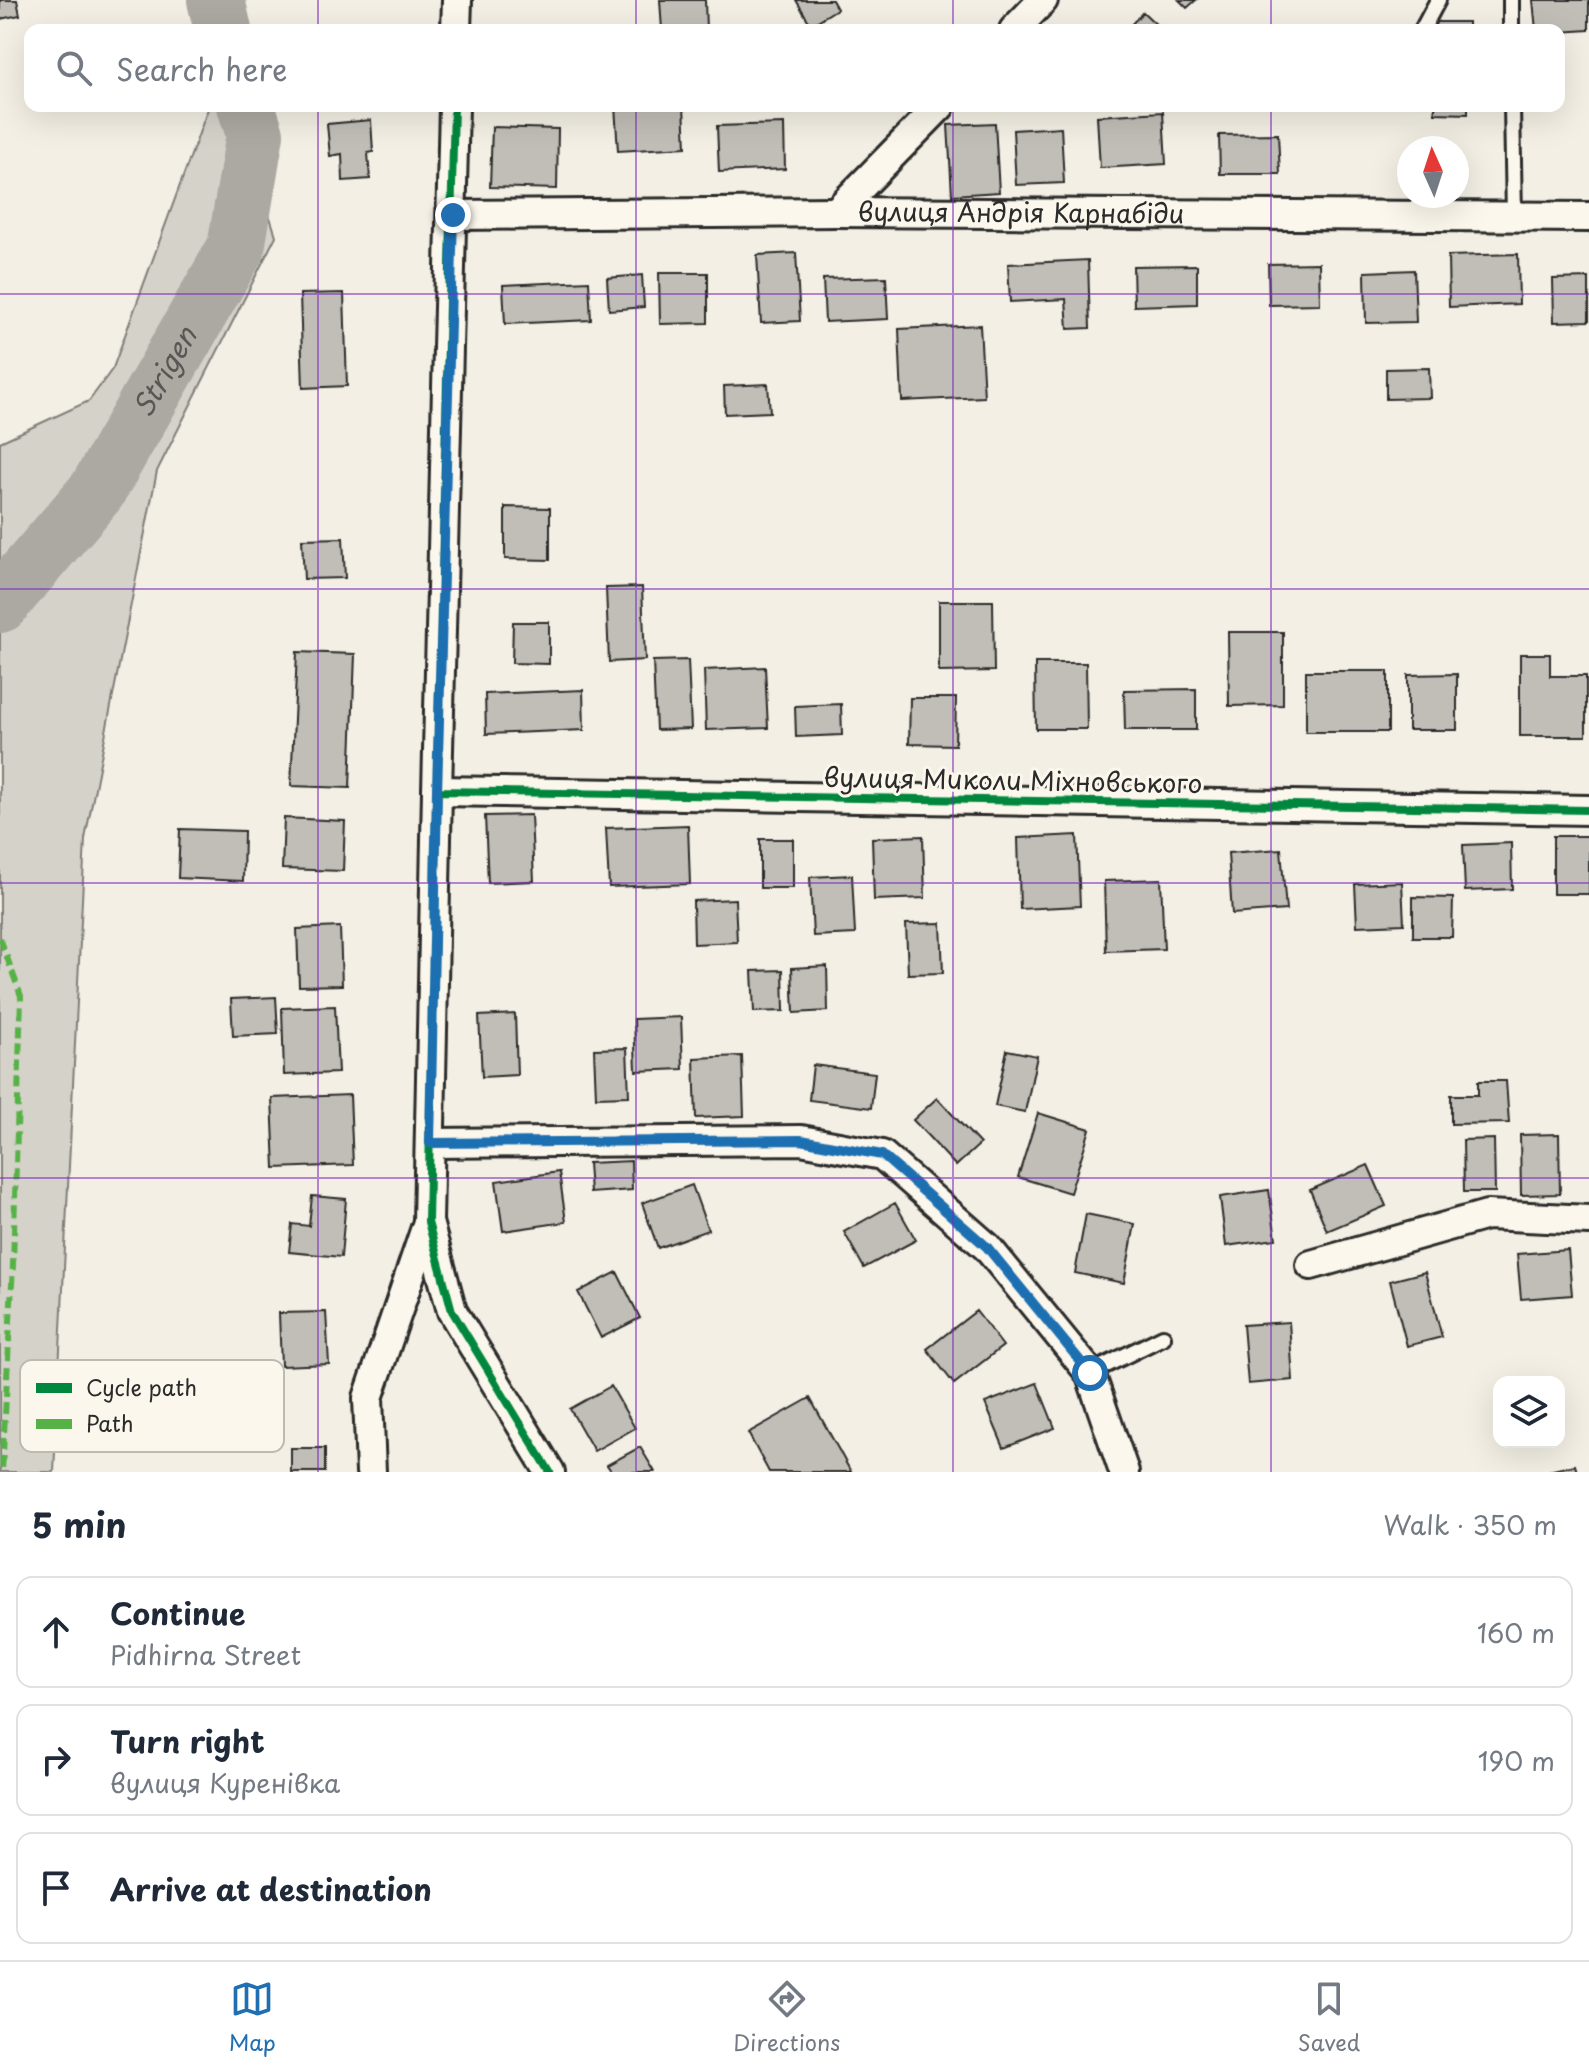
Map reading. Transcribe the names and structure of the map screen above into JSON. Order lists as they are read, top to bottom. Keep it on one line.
{"streets":{"street":["вулиця Андрія Карнабіди","вулиця Миколи Міхновського"]},"water":["Strigen"],"legend":["Cycle path","Path"],"north":"top","page":{"search":"Search here","heading":["5 min","Walk · 350 m"],"list":[["Continue","Pidhirna Street","160 m"],["Turn right","вулиця Куренівка","190 m"],"Arrive at destination"],"nav":["Map","Directions","Saved"]}}
